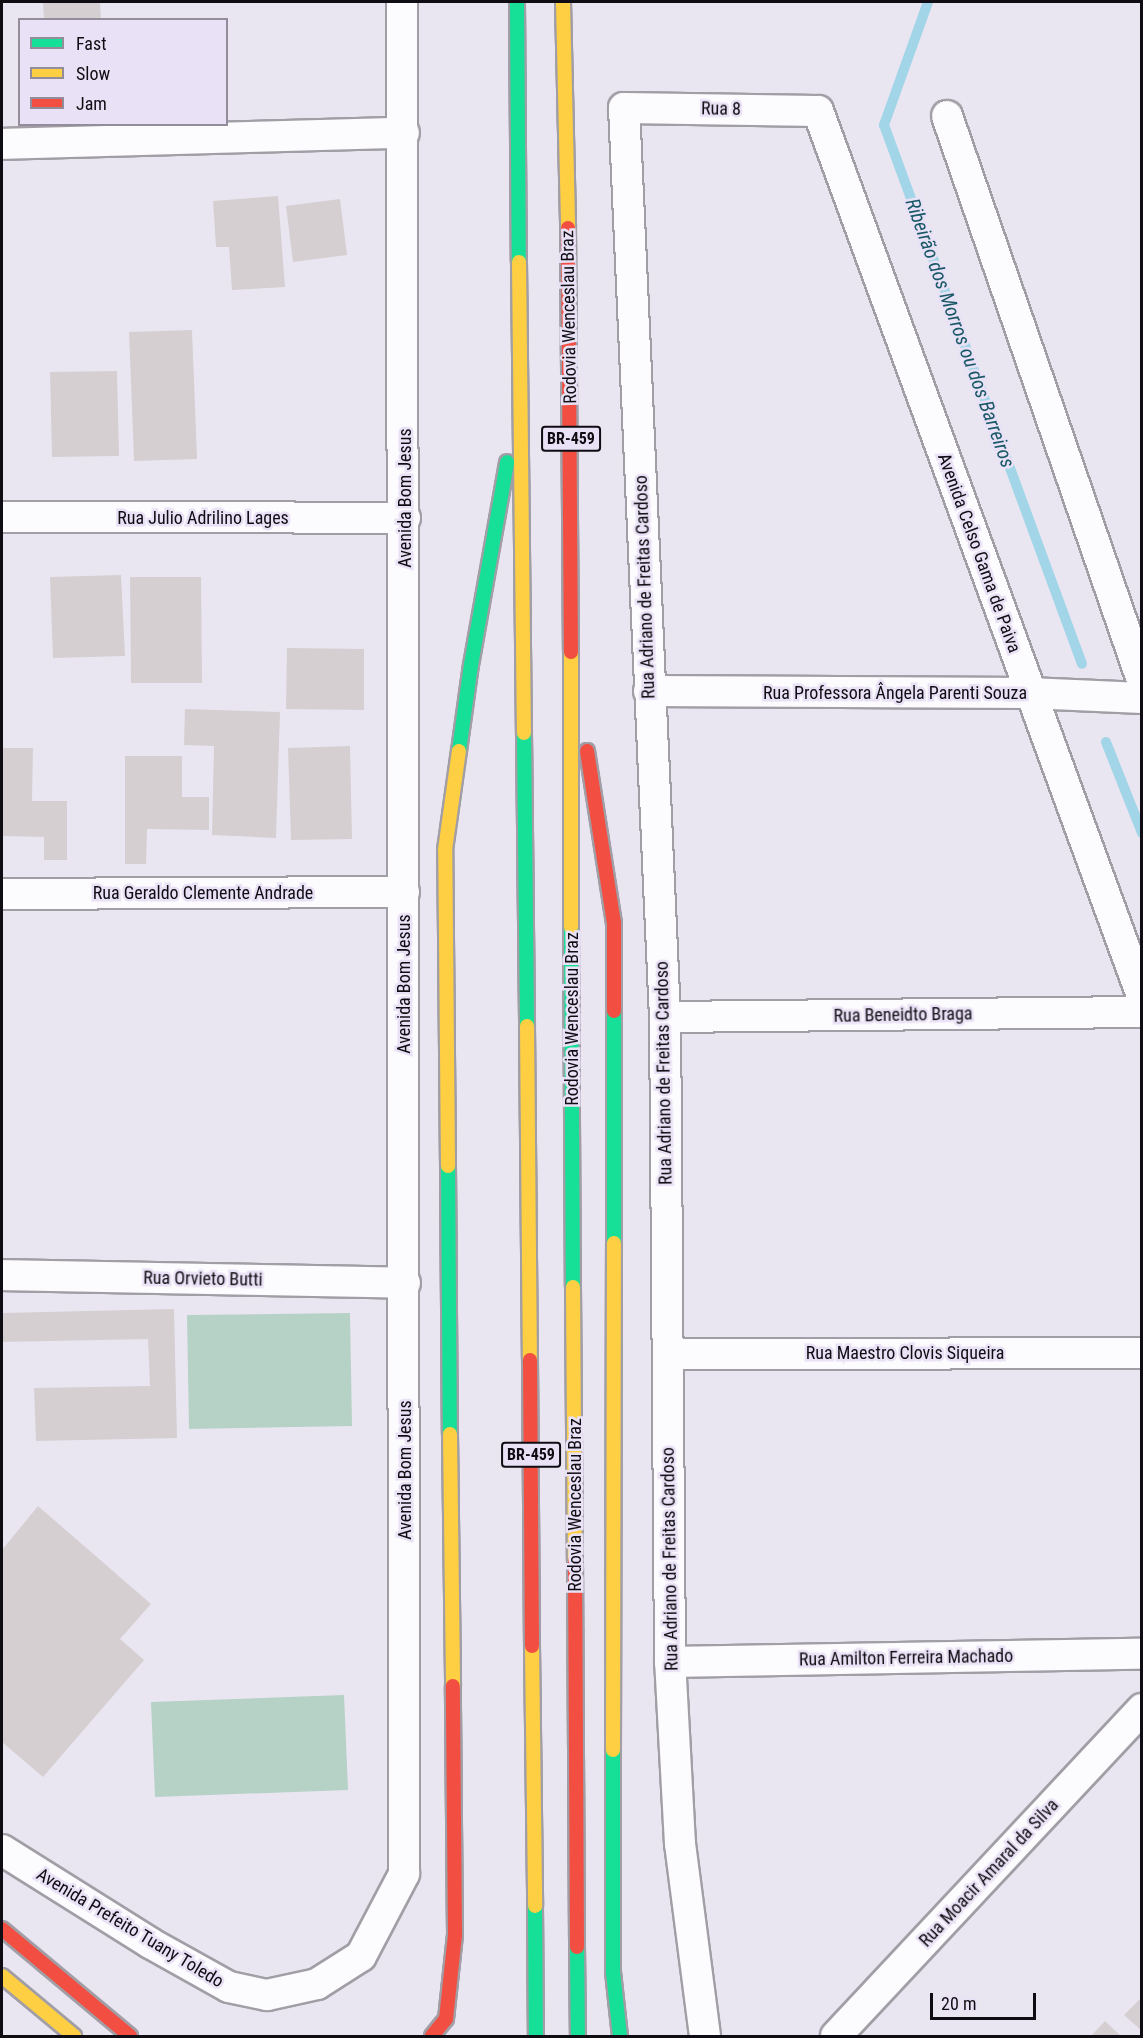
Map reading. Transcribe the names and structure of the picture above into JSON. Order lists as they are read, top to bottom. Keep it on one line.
{"streets":{"main road":["Rodovia Wenceslau Braz","BR-459"],"street":["Rua 8","Avenida Bom Jesus","Rua Julio Adrilino Lages","Avenida Celso Gama de Paiva","Rua Adriano de Freitas Cardoso","Rua Professora Ângela Parenti Souza","Rua Geraldo Clemente Andrade","Rua Beneidto Braga","Rua Orvieto Butti","Rua Maestro Clovis Siqueira","Rua Amilton Ferreira Machado","Rua Moacir Amaral da Silva","Avenida Prefeito Tuany Toledo"]},"crossings":[["Rua 8","Avenida Celso Gama de Paiva"],["Rua 8","Rua Adriano de Freitas Cardoso"],["Avenida Bom Jesus","Rua Julio Adrilino Lages"],["Avenida Bom Jesus","Rua Geraldo Clemente Andrade"],["Avenida Bom Jesus","Rua Orvieto Butti"],["Avenida Bom Jesus","Avenida Prefeito Tuany Toledo"],["Avenida Celso Gama de Paiva","Rua Professora Ângela Parenti Souza"],["Rua Adriano de Freitas Cardoso","Rua Professora Ângela Parenti Souza"],["Rua Adriano de Freitas Cardoso","Rua Beneidto Braga"],["Rua Adriano de Freitas Cardoso","Rua Maestro Clovis Siqueira"],["Rua Adriano de Freitas Cardoso","Rua Amilton Ferreira Machado"]],"water":["Ribeirão dos Morros ou dos Barreiros"],"legend":["Fast","Slow","Jam"],"scale_bar":"20 m"}
